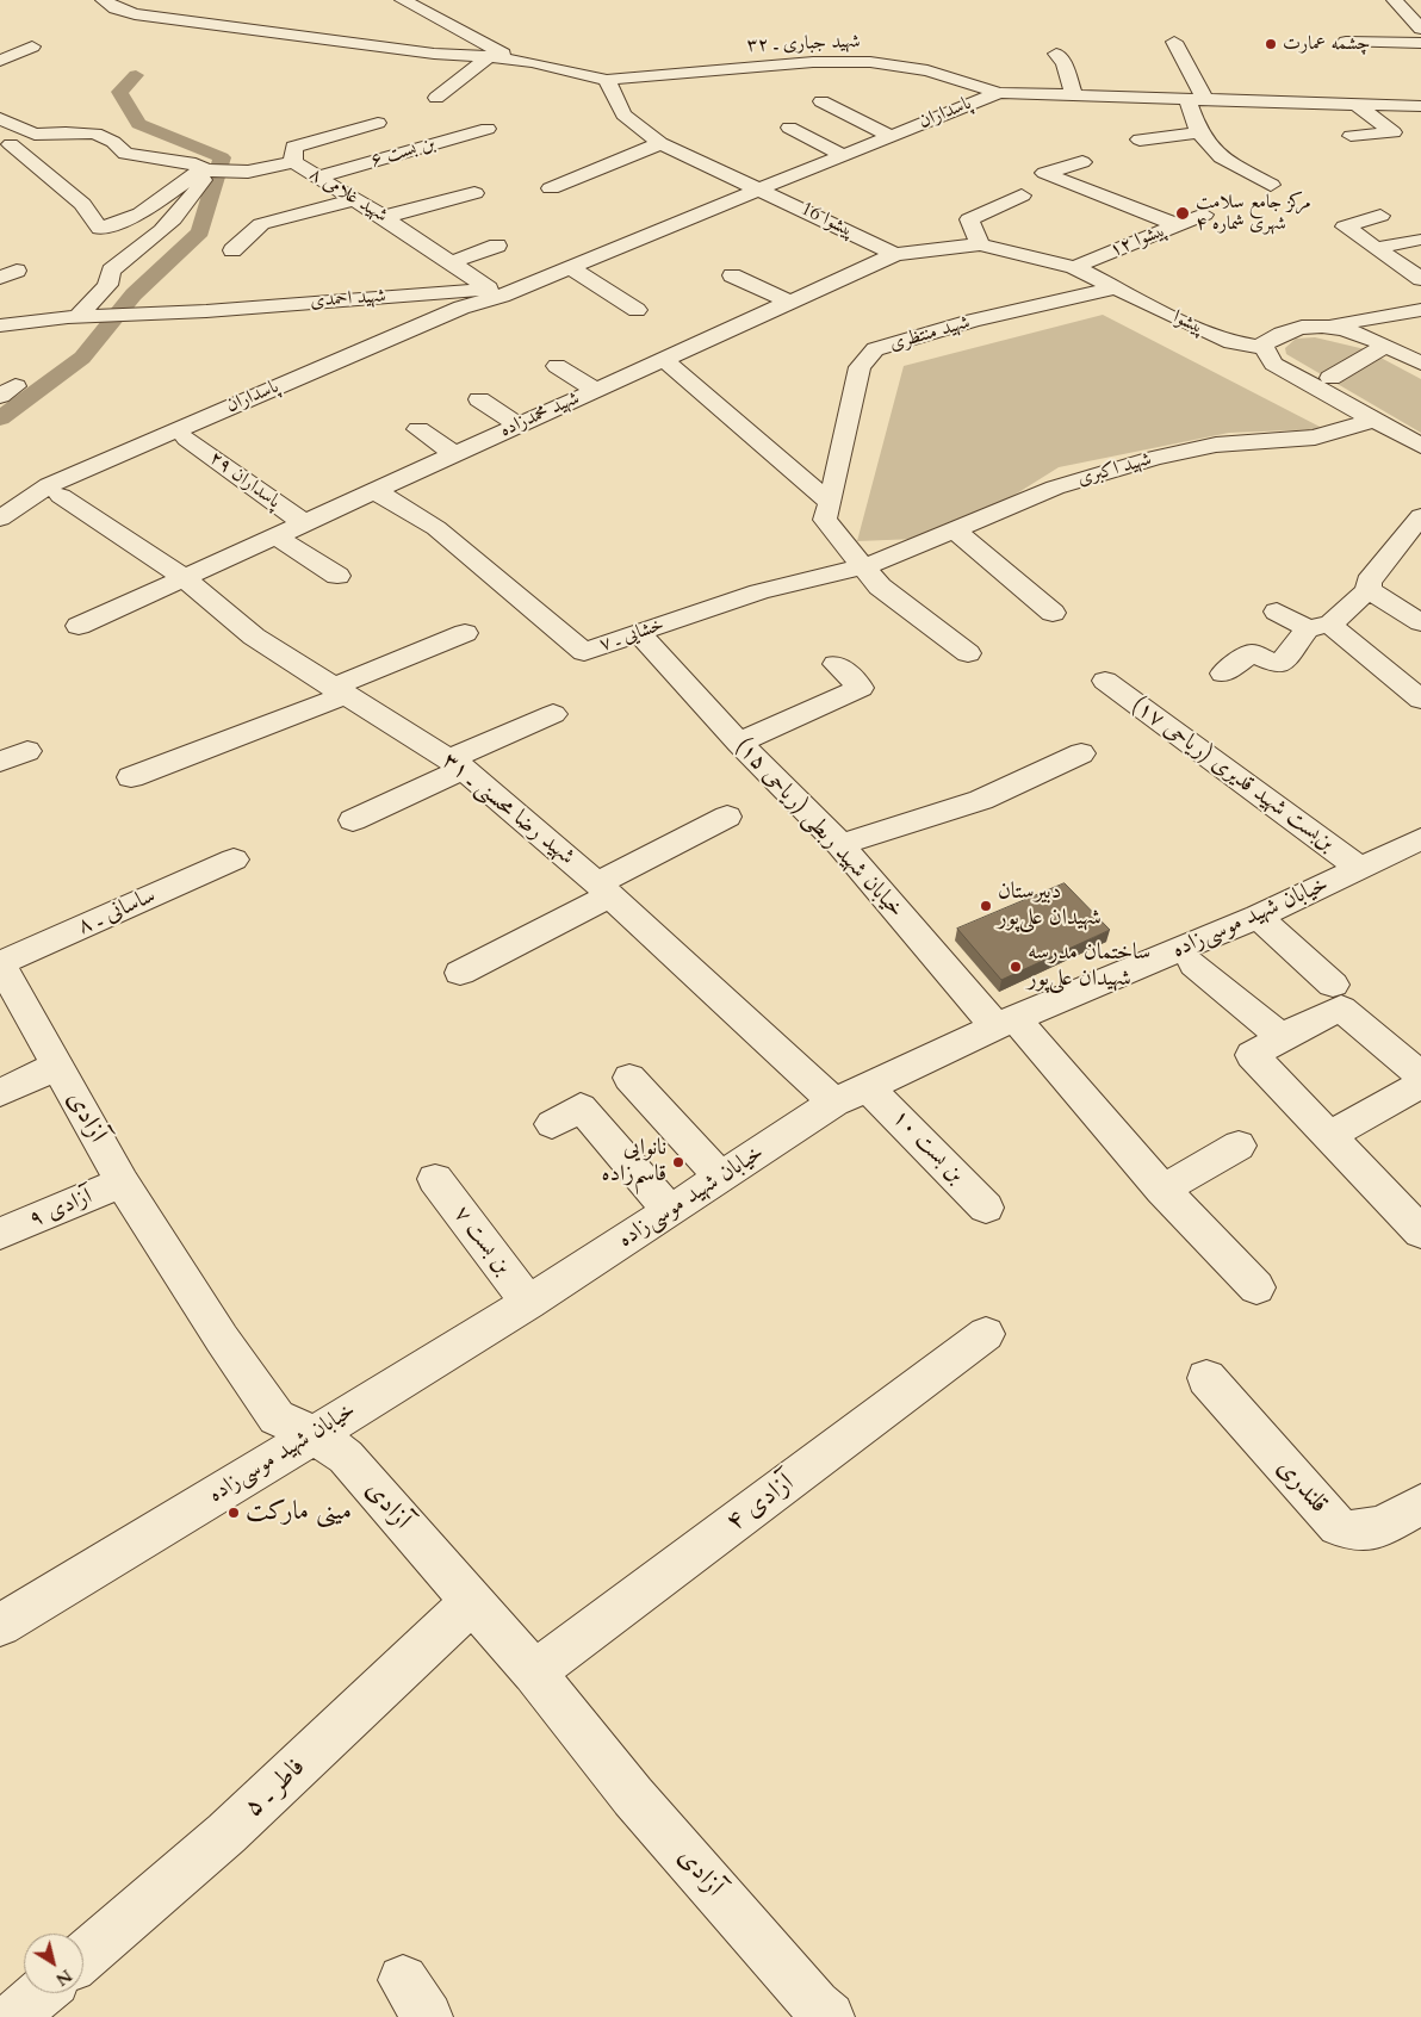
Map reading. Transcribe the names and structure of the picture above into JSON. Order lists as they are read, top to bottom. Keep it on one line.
{"streets":{"street":["شهید جباری ـ ۳۲","پاسداران","بن بست ۶","۸ شهید غلامی","پیشوا 16","پیشوا ۱۲","شهید احمدی","پیشوا","شهید منتظری","شهید محمدزاده","شهید اکبری","پاسداران ۲۹","خشایی ـ ۷","بن‌بست شهید قدیری (ریاحی ۱۷)","شهید رضا محسنی ـ ۳۱","خیابان شهید ربطی (ریاحی ۱۵)","ساسانی ـ ۸","خیابان شهید موسی‌زاده","آزادی","بن بست ۱۰","آزادی ۹","بن بست ۷","قلندری","آزادی ۴","فاطر ـ ۵"]},"crossings":[["شهید جباری ـ ۳۲","پاسداران"],["شهید جباری ـ ۳۲","پیشوا 16"],["پاسداران","۸ شهید غلامی"],["پاسداران","پیشوا 16"],["پاسداران","شهید احمدی"],["پاسداران","پاسداران ۲۹"],["پاسداران","شهید رضا محسنی ـ ۳۱"],["بن بست ۶","۸ شهید غلامی"],["۸ شهید غلامی","شهید احمدی"],["پیشوا 16","پیشوا"],["پیشوا 16","شهید محمدزاده"],["پیشوا ۱۲","پیشوا"],["پیشوا","شهید منتظری"],["پیشوا","شهید محمدزاده"],["شهید منتظری","شهید اکبری"],["شهید منتظری","خشایی ـ ۷"],["شهید محمدزاده","پاسداران ۲۹"],["شهید محمدزاده","خشایی ـ ۷"],["شهید محمدزاده","شهید رضا محسنی ـ ۳۱"],["شهید اکبری","خشایی ـ ۷"],["خشایی ـ ۷","خیابان شهید ربطی (ریاحی ۱۵)"],["بن‌بست شهید قدیری (ریاحی ۱۷)","خیابان شهید موسی‌زاده"],["شهید رضا محسنی ـ ۳۱","خیابان شهید موسی‌زاده"],["خیابان شهید ربطی (ریاحی ۱۵)","خیابان شهید موسی‌زاده"],["ساسانی ـ ۸","آزادی"],["خیابان شهید موسی‌زاده","آزادی"],["خیابان شهید موسی‌زاده","بن بست ۱۰"],["خیابان شهید موسی‌زاده","بن بست ۷"],["آزادی","آزادی ۹"],["آزادی","آزادی ۴"],["آزادی","فاطر ـ ۵"]],"places":["چشمه عمارت","مرکز جامع سلامت شهری شماره ۴","دبیرستان شهیدان علی‌پور","ساختمان مدرسه شهیدان علی‌پور","نانوایی قاسم‌زاده","مینی مارکت"],"north":"bottom right"}
